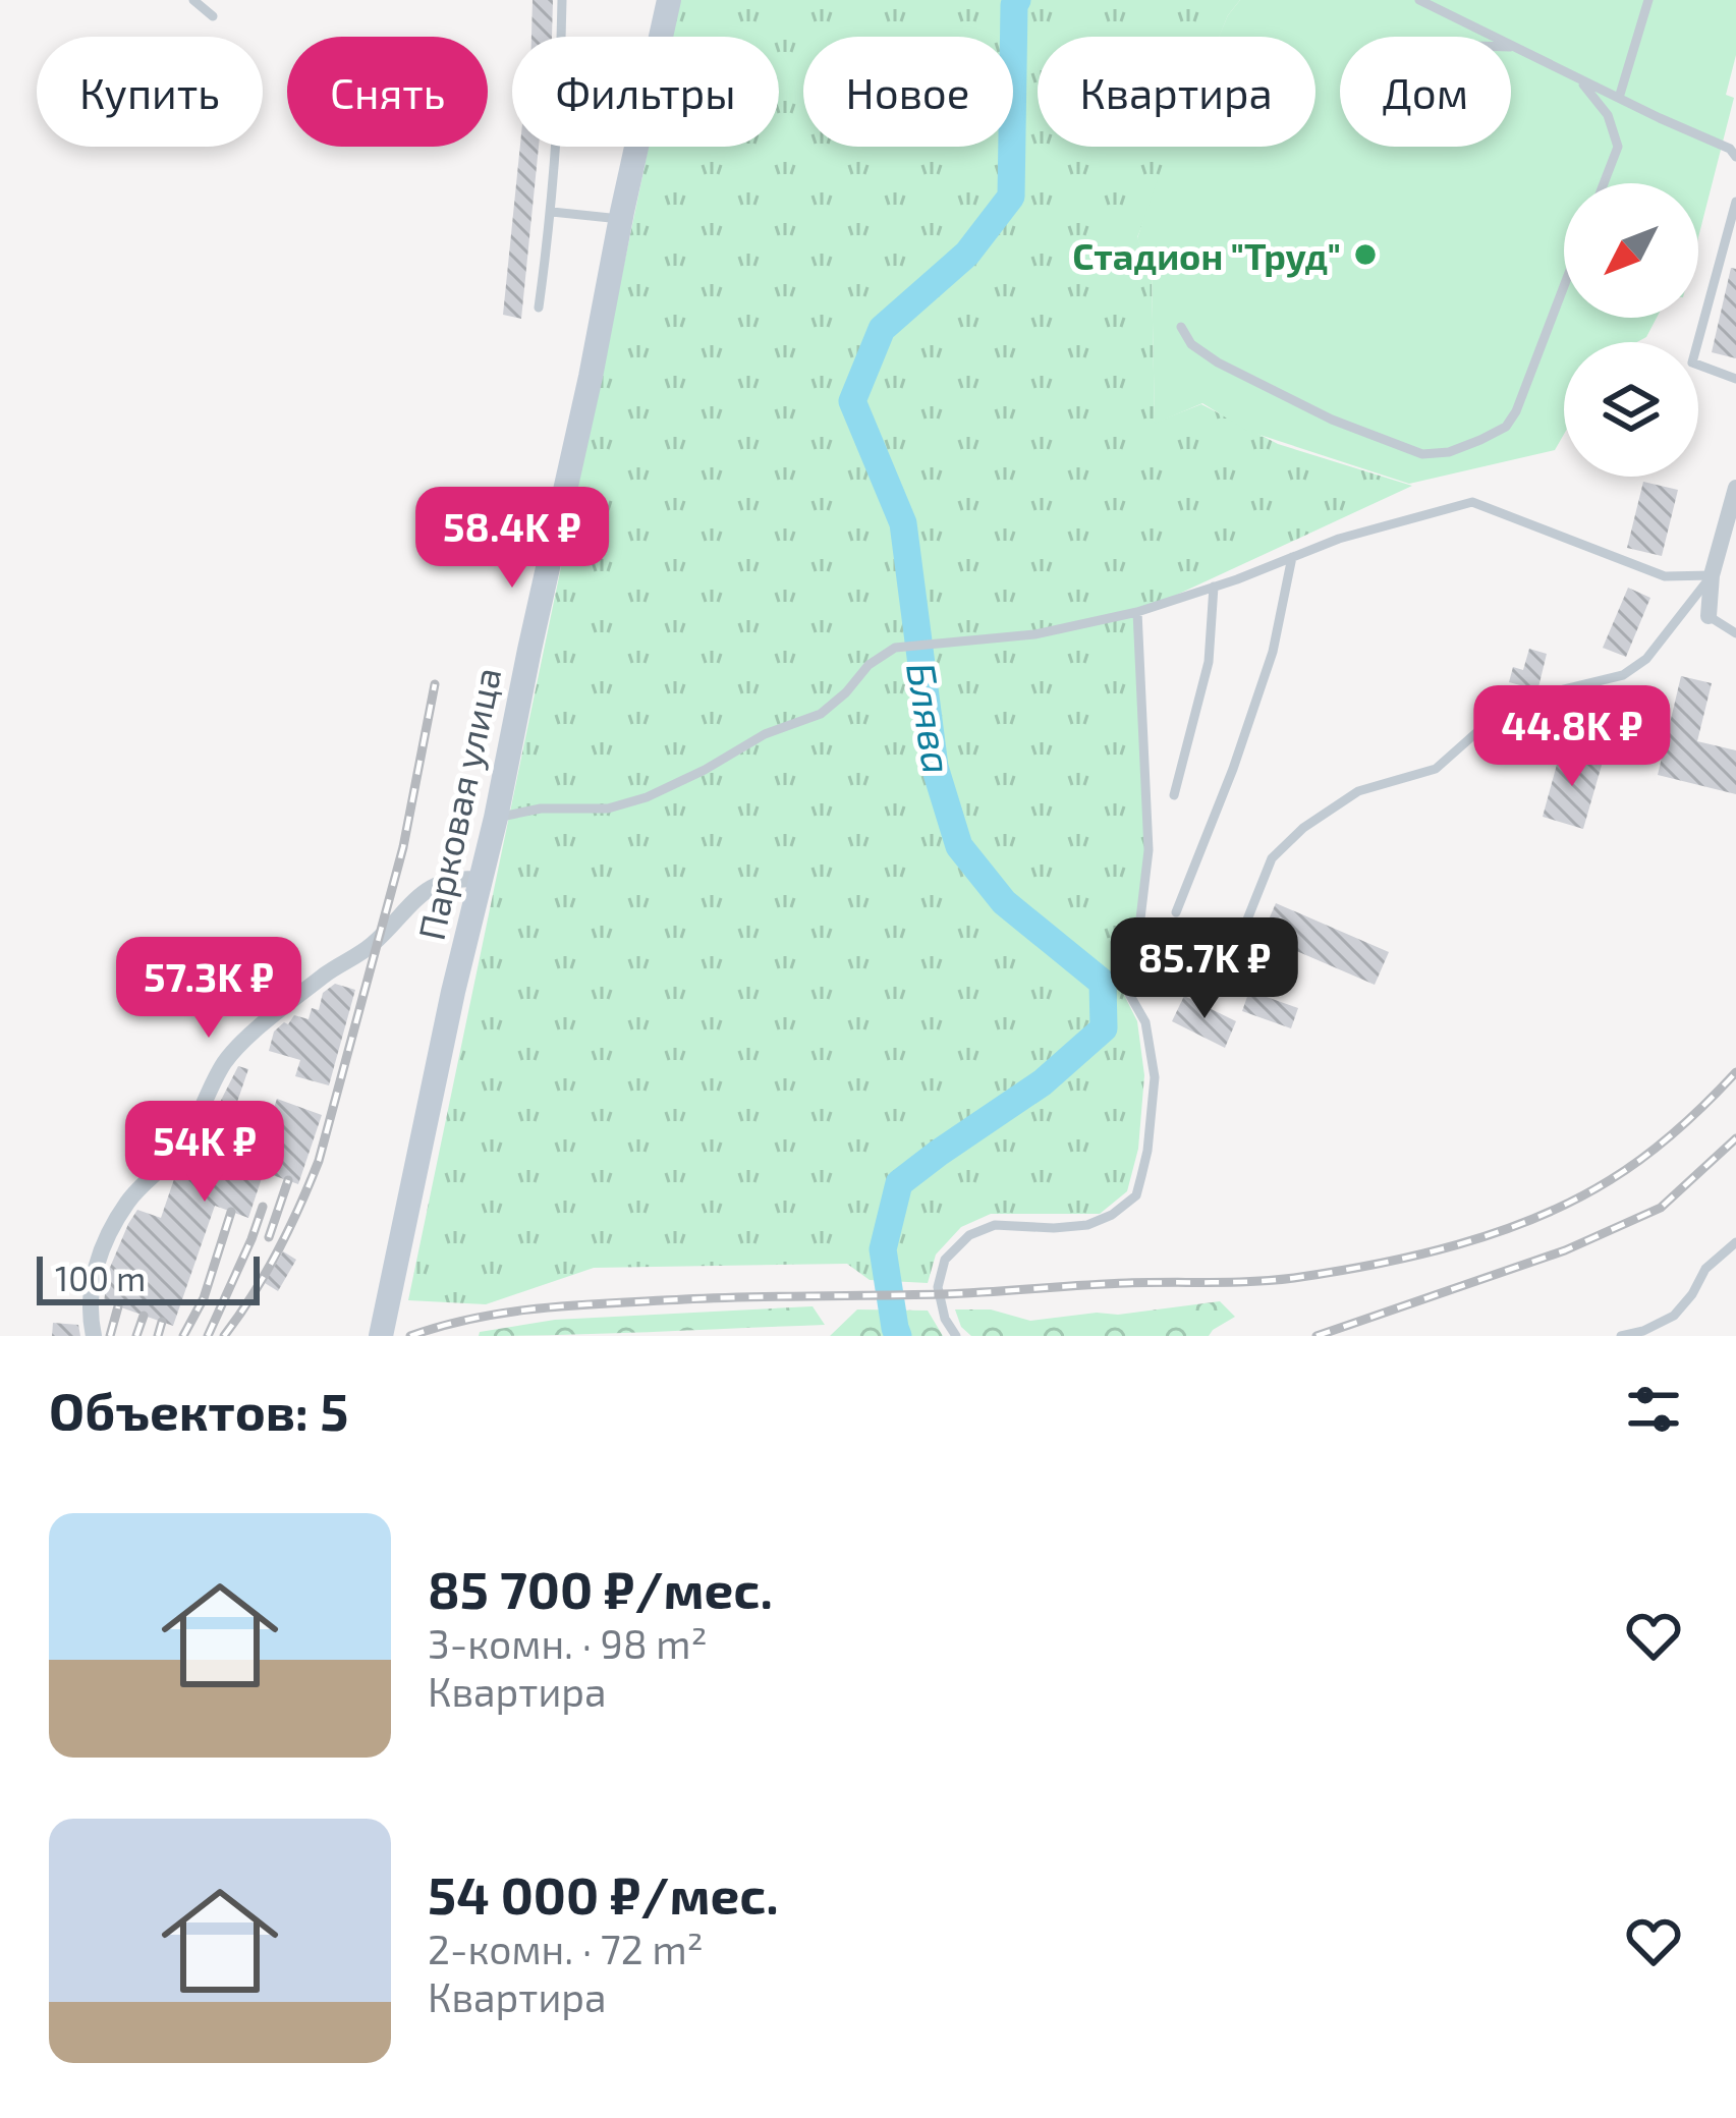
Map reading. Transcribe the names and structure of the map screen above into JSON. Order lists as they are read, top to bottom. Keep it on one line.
{"streets":{"street":["Парковая улица"]},"water":["Блява"],"places":["Стадион \"Труд\""],"scale_bar":"100 m","north":"bottom left","page":{"chip":["Купить","Снять","Фильтры","Новое","Квартира","Дом"],"price":["58.4K ₽","44.8K ₽","85.7K ₽","57.3K ₽","54K ₽"],"scale":"100 m","heading":"Объектов: 5","list":[{"name":"85 700 ₽/мес.","note":"3-комн. · 98 m² · Квартира"},{"name":"54 000 ₽/мес.","note":"2-комн. · 72 m² · Квартира"}]}}
